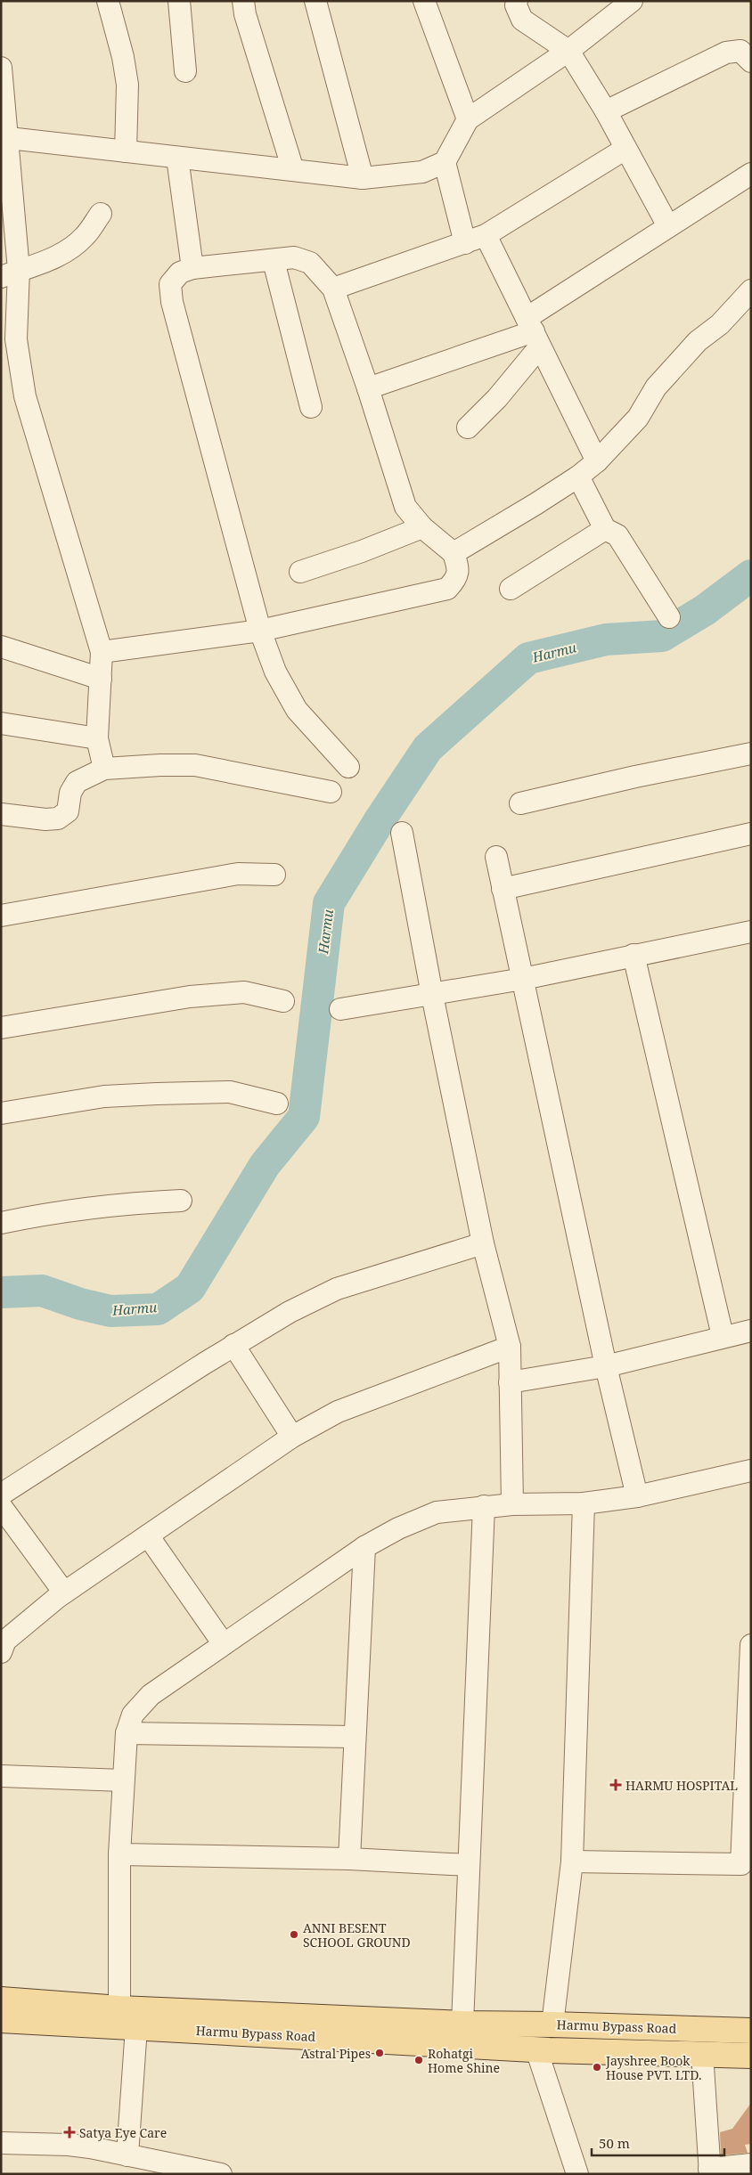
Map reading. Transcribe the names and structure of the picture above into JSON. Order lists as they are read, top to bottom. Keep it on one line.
{"streets":{"main road":["Harmu Bypass Road"]},"water":["Harmu"],"places":{"health":["HARMU HOSPITAL","Satya Eye Care"],"other":["ANNI BESENT SCHOOL GROUND","Astral Pipes","Rohatgi Home Shine","Jayshree Book House PVT. LTD."]},"scale_bar":"50 m"}
